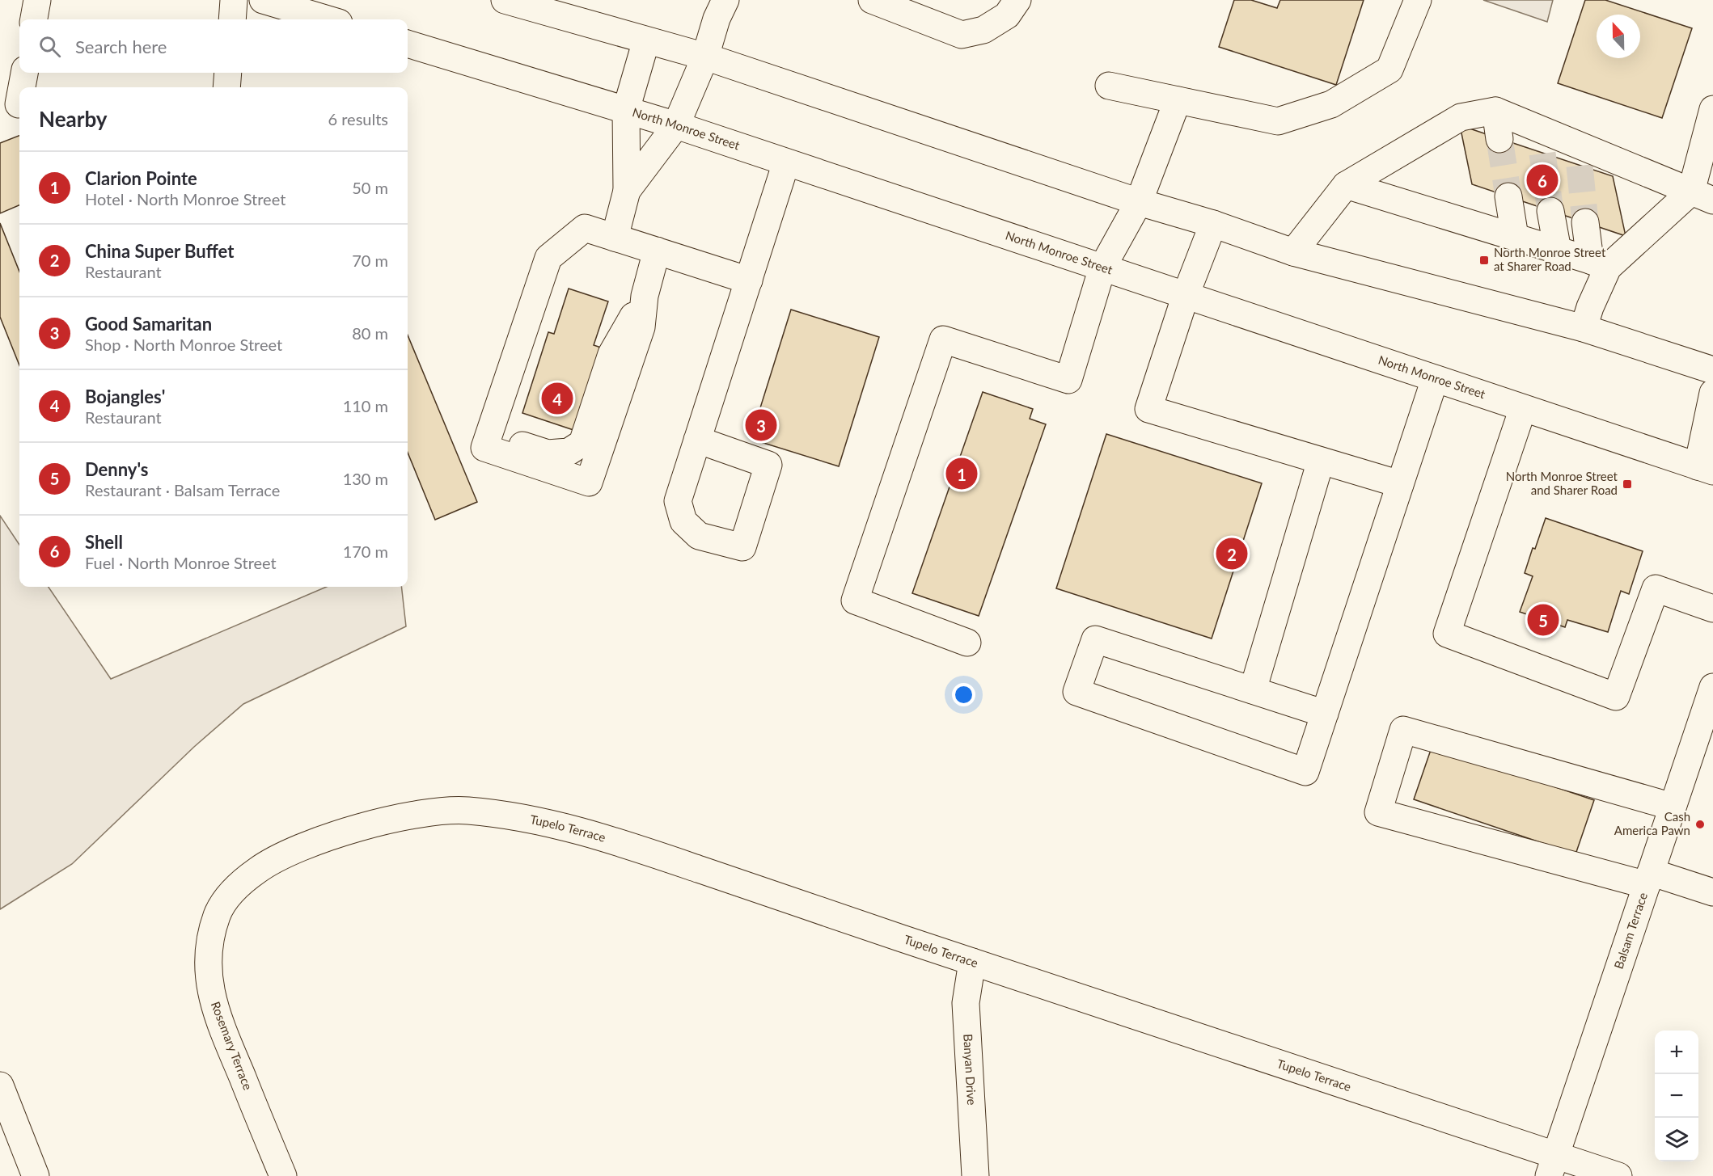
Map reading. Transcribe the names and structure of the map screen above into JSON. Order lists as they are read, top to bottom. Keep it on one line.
{"streets":{"main road":["North Monroe Street","Tupelo Terrace","Balsam Terrace","Rosemary Terrace","Banyan Drive"]},"crossings":[["Tupelo Terrace","Balsam Terrace"],["Tupelo Terrace","Rosemary Terrace"],["Tupelo Terrace","Banyan Drive"]],"places":{"transit":["North Monroe Street at Sharer Road","North Monroe Street and Sharer Road"],"other":["Cash America Pawn"]},"north":"top","page":{"search":"Search here","heading":["Nearby","6 results"],"list":[{"mark":"1","name":"Clarion Pointe","note":"Hotel · North Monroe Street","value":"50 m"},{"mark":"2","name":"China Super Buffet","note":"Restaurant","value":"70 m"},{"mark":"3","name":"Good Samaritan","note":"Shop · North Monroe Street","value":"80 m"},{"mark":"4","name":"Bojangles'","note":"Restaurant","value":"110 m"},{"mark":"5","name":"Denny's","note":"Restaurant · Balsam Terrace","value":"130 m"},{"mark":"6","name":"Shell","note":"Fuel · North Monroe Street","value":"170 m"}],"pins":["6","4","3","1","2","5"],"map_buttons":["+","−"]}}
